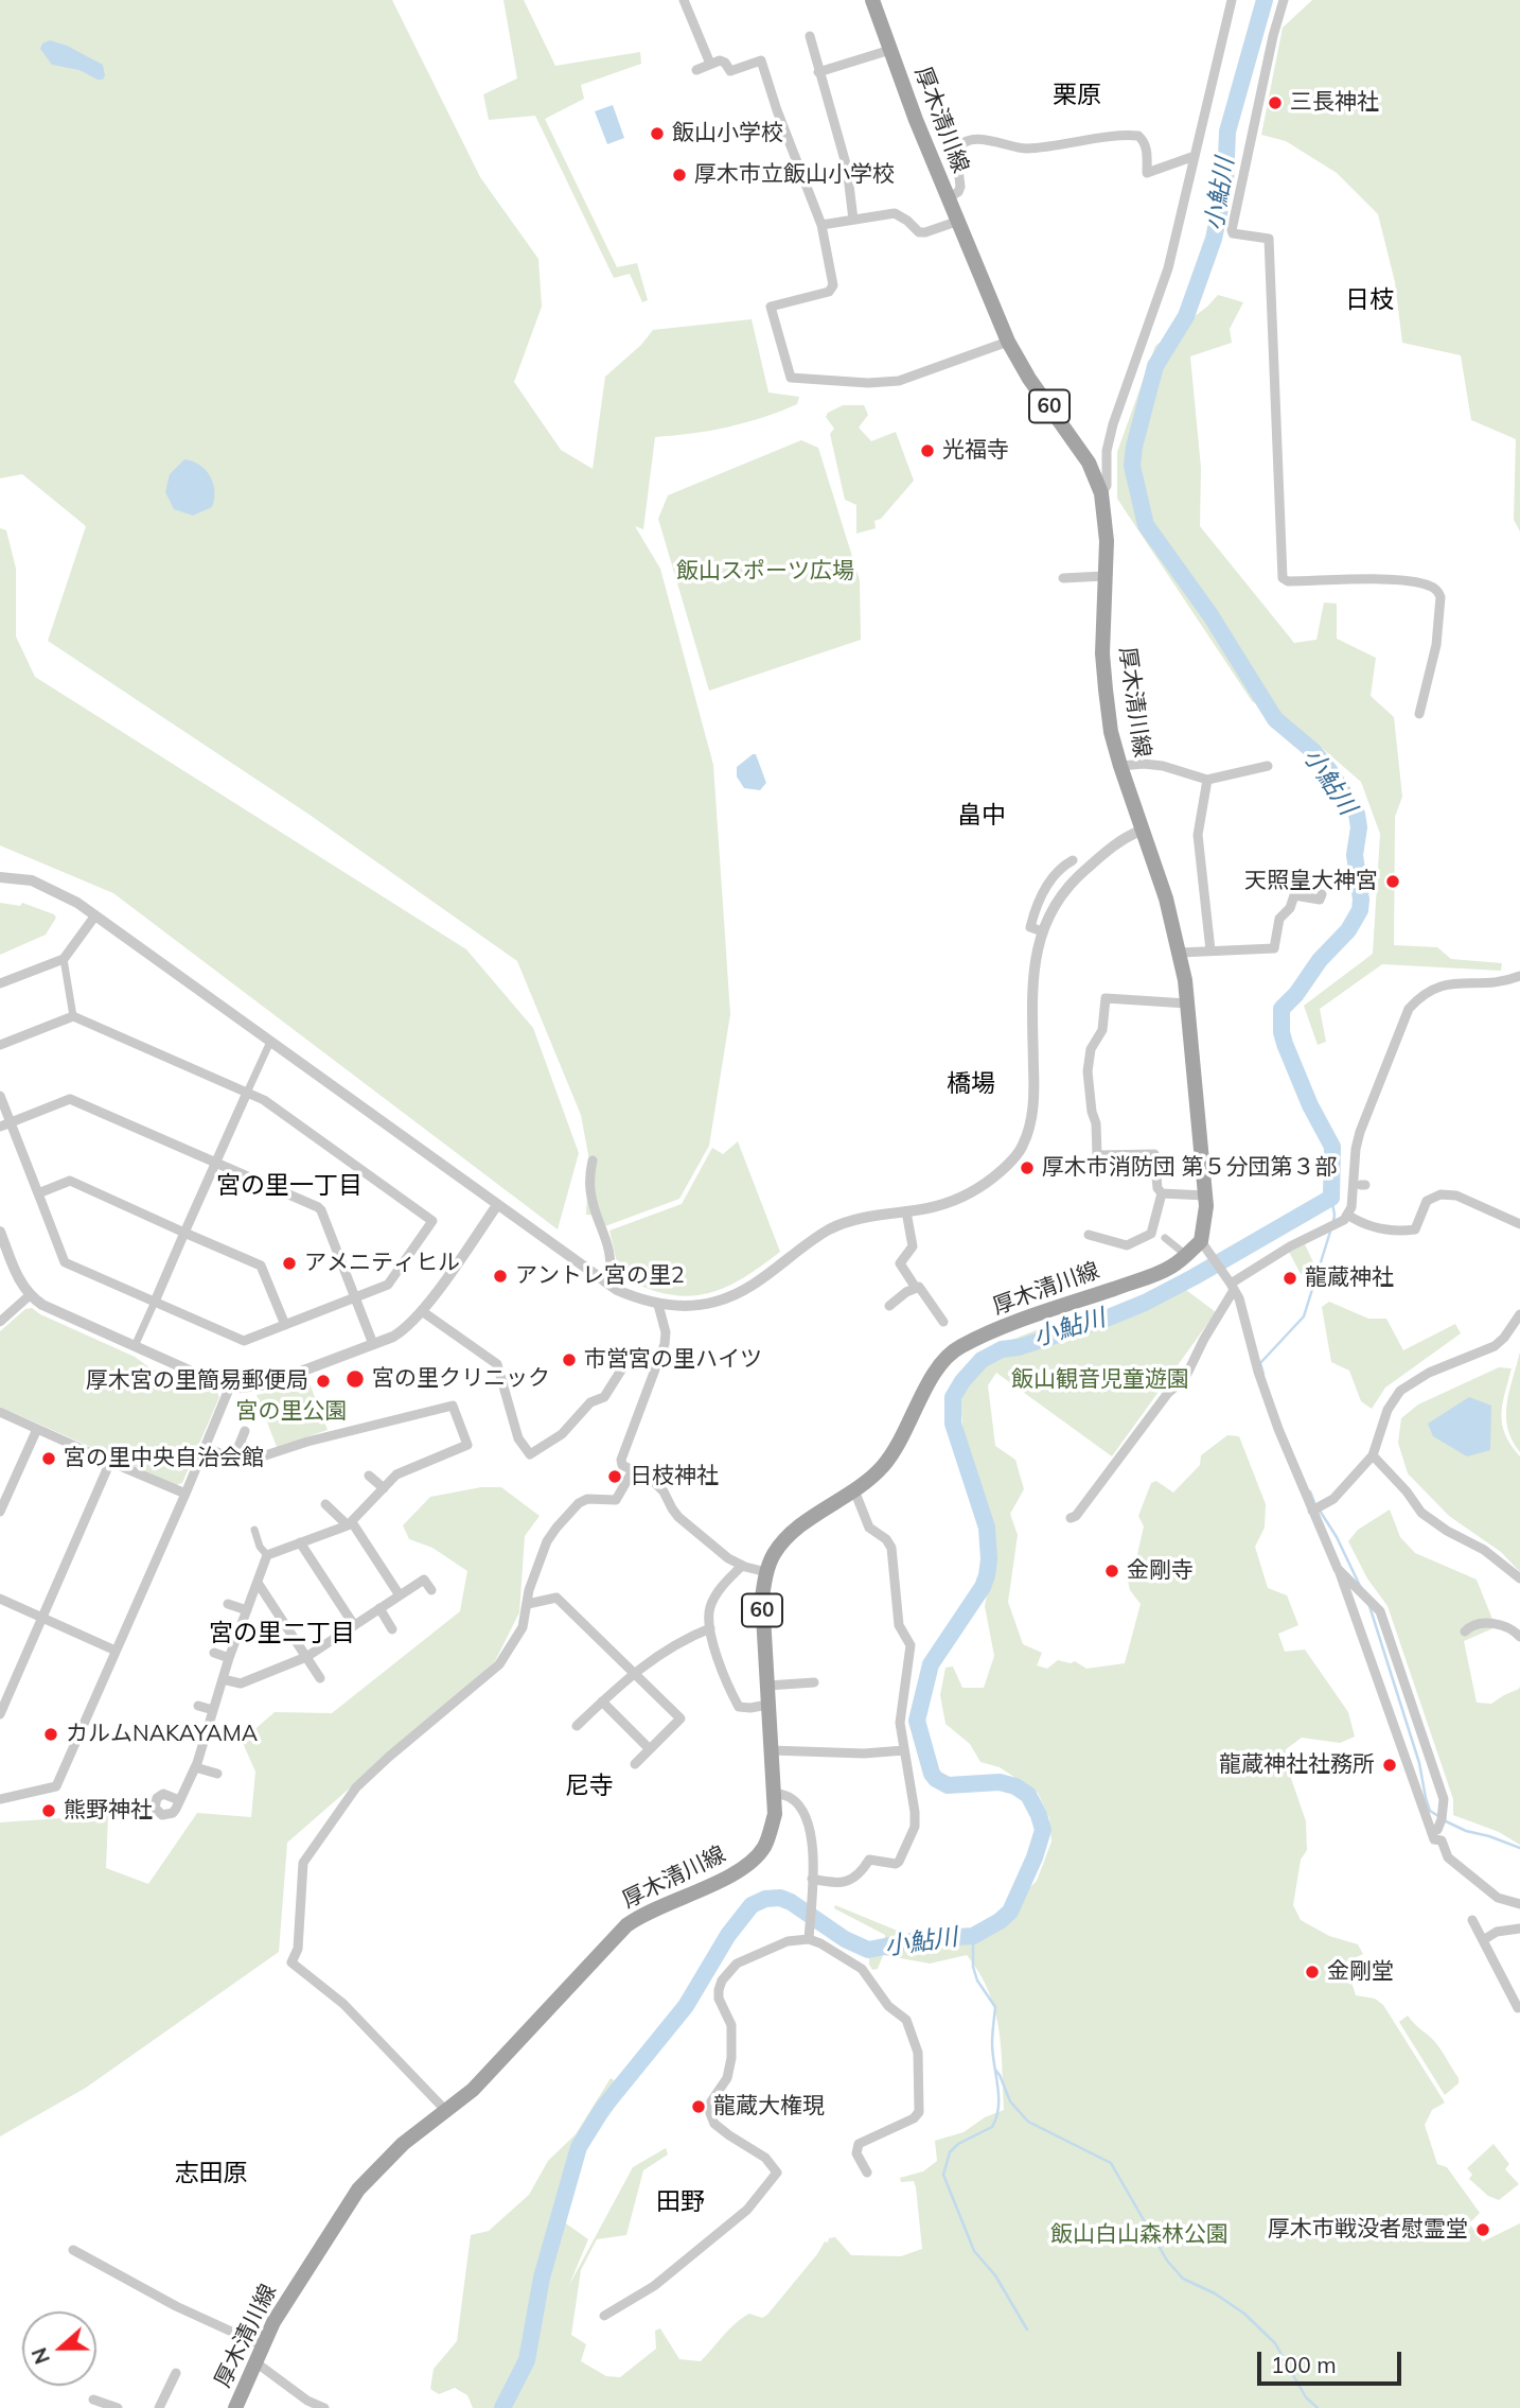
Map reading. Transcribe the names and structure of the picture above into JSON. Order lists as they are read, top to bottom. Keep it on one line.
{"streets":{"main road":["厚木清川線","60"]},"districts":["栗原","日枝","畠中","橋場","宮の里一丁目","宮の里二丁目","尼寺","志田原","田野"],"water":["小鮎川"],"parks":["飯山スポーツ広場","飯山観音児童遊園","宮の里公園","飯山白山森林公園"],"places":["三長神社","飯山小学校","厚木市立飯山小学校","光福寺","天照皇大神宮","厚木市消防団 第５分団第３部","アメニティヒル","アントレ宮の里2","龍蔵神社","市営宮の里ハイツ","宮の里クリニック","厚木宮の里簡易郵便局","宮の里中央自治会館","日枝神社","金剛寺","カルムNAKAYAMA","龍蔵神社社務所","熊野神社","金剛堂","龍蔵大権現","厚木市戦没者慰霊堂"],"scale_bar":"100 m","north":"left"}
